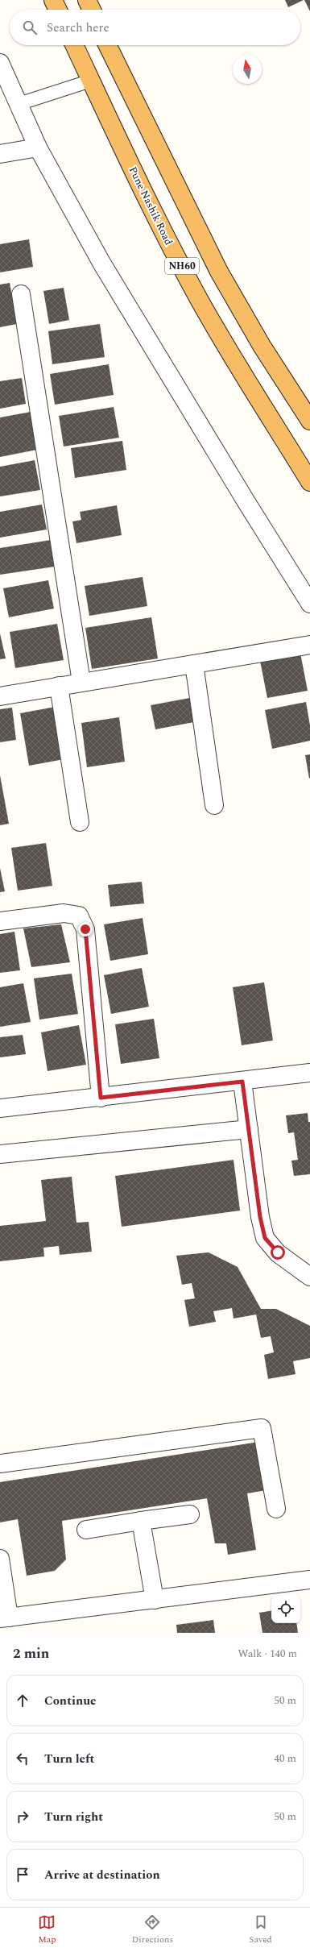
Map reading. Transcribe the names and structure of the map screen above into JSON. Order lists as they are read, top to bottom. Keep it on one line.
{"streets":{"highway":["Pune Nashik Road","NH60"]},"north":"top","page":{"search":"Search here","heading":["2 min","Walk · 140 m"],"list":[["Continue","50 m"],["Turn left","40 m"],["Turn right","50 m"],"Arrive at destination"],"nav":["Map","Directions","Saved"]}}
